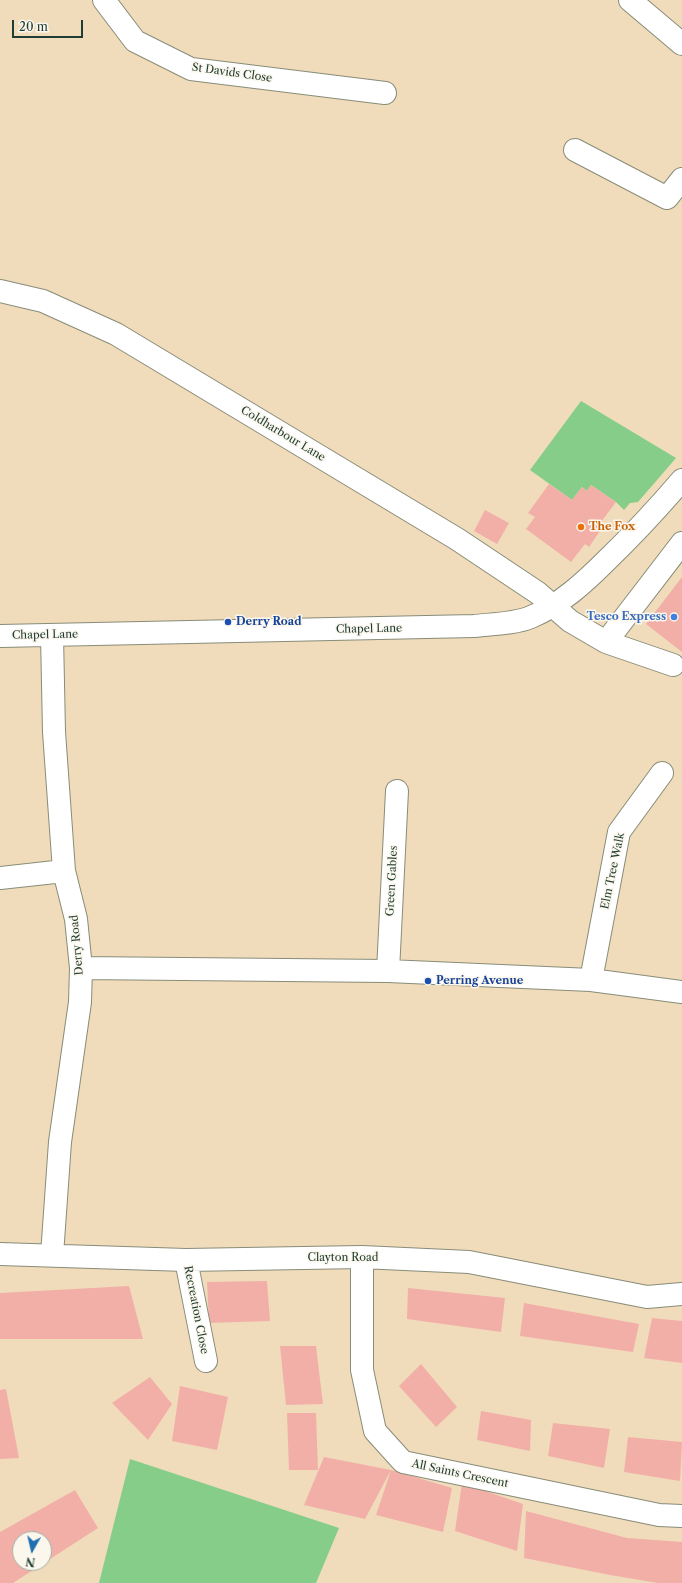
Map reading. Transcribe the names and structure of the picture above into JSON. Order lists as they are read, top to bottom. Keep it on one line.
{"streets":{"street":["St Davids Close","Coldharbour Lane","Chapel Lane","Elm Tree Walk","Green Gables","Derry Road","Clayton Road","Recreation Close","All Saints Crescent"]},"crossings":[["Coldharbour Lane","Chapel Lane"],["Chapel Lane","Derry Road"],["Derry Road","Clayton Road"],["Clayton Road","Recreation Close"],["Clayton Road","All Saints Crescent"]],"places":["The Fox","Tesco Express","Derry Road","Perring Avenue"],"scale_bar":"20 m","north":"bottom"}
